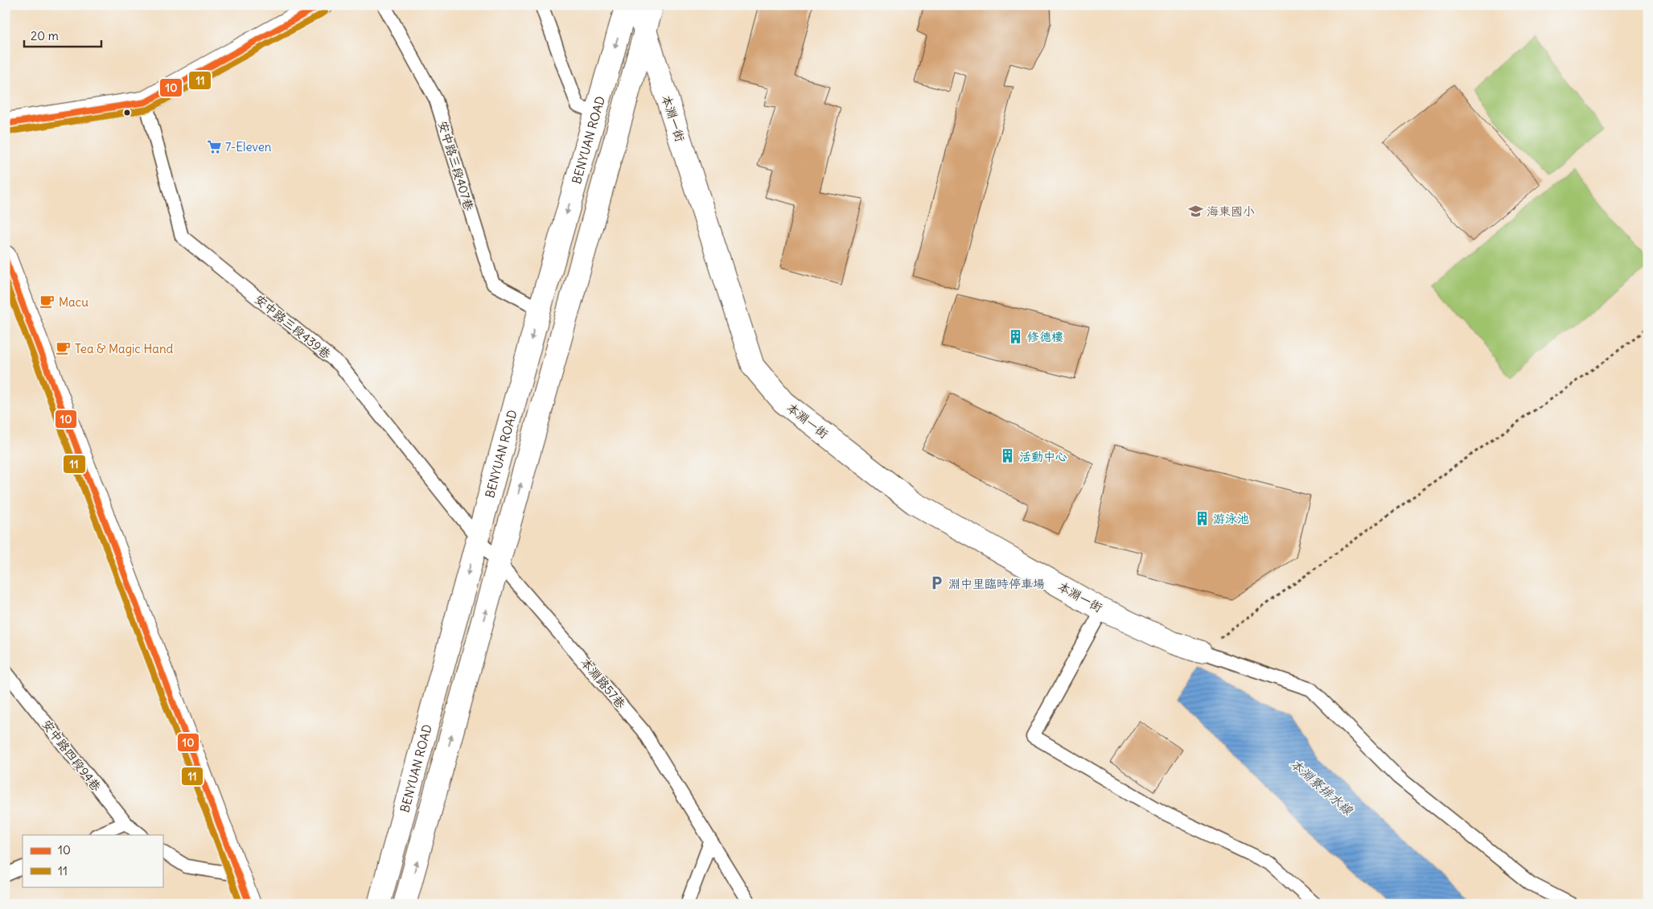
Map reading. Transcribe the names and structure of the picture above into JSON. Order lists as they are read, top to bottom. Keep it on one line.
{"streets":{"street":["本淵一街","BENYUAN ROAD"],"lane":["安中路三段407巷","安中路三段439巷","本淵路57巷","安中路四段94巷"]},"crossings":[["本淵一街","BENYUAN ROAD"],["BENYUAN ROAD","安中路三段407巷"],["BENYUAN ROAD","安中路三段439巷"],["BENYUAN ROAD","本淵路57巷"],["安中路三段439巷","本淵路57巷"]],"water":["本淵寮排水線"],"places":{"supermarket":["7-Eleven"],"school or university":["海東國小"],"cafe":["Macu","Tea & Magic Hand"],"building":["修德樓","活動中心","游泳池"],"parking":["淵中里臨時停車場"]},"lines":["transit line 10","transit line 11"],"legend":["10","11"],"scale_bar":"20 m"}
